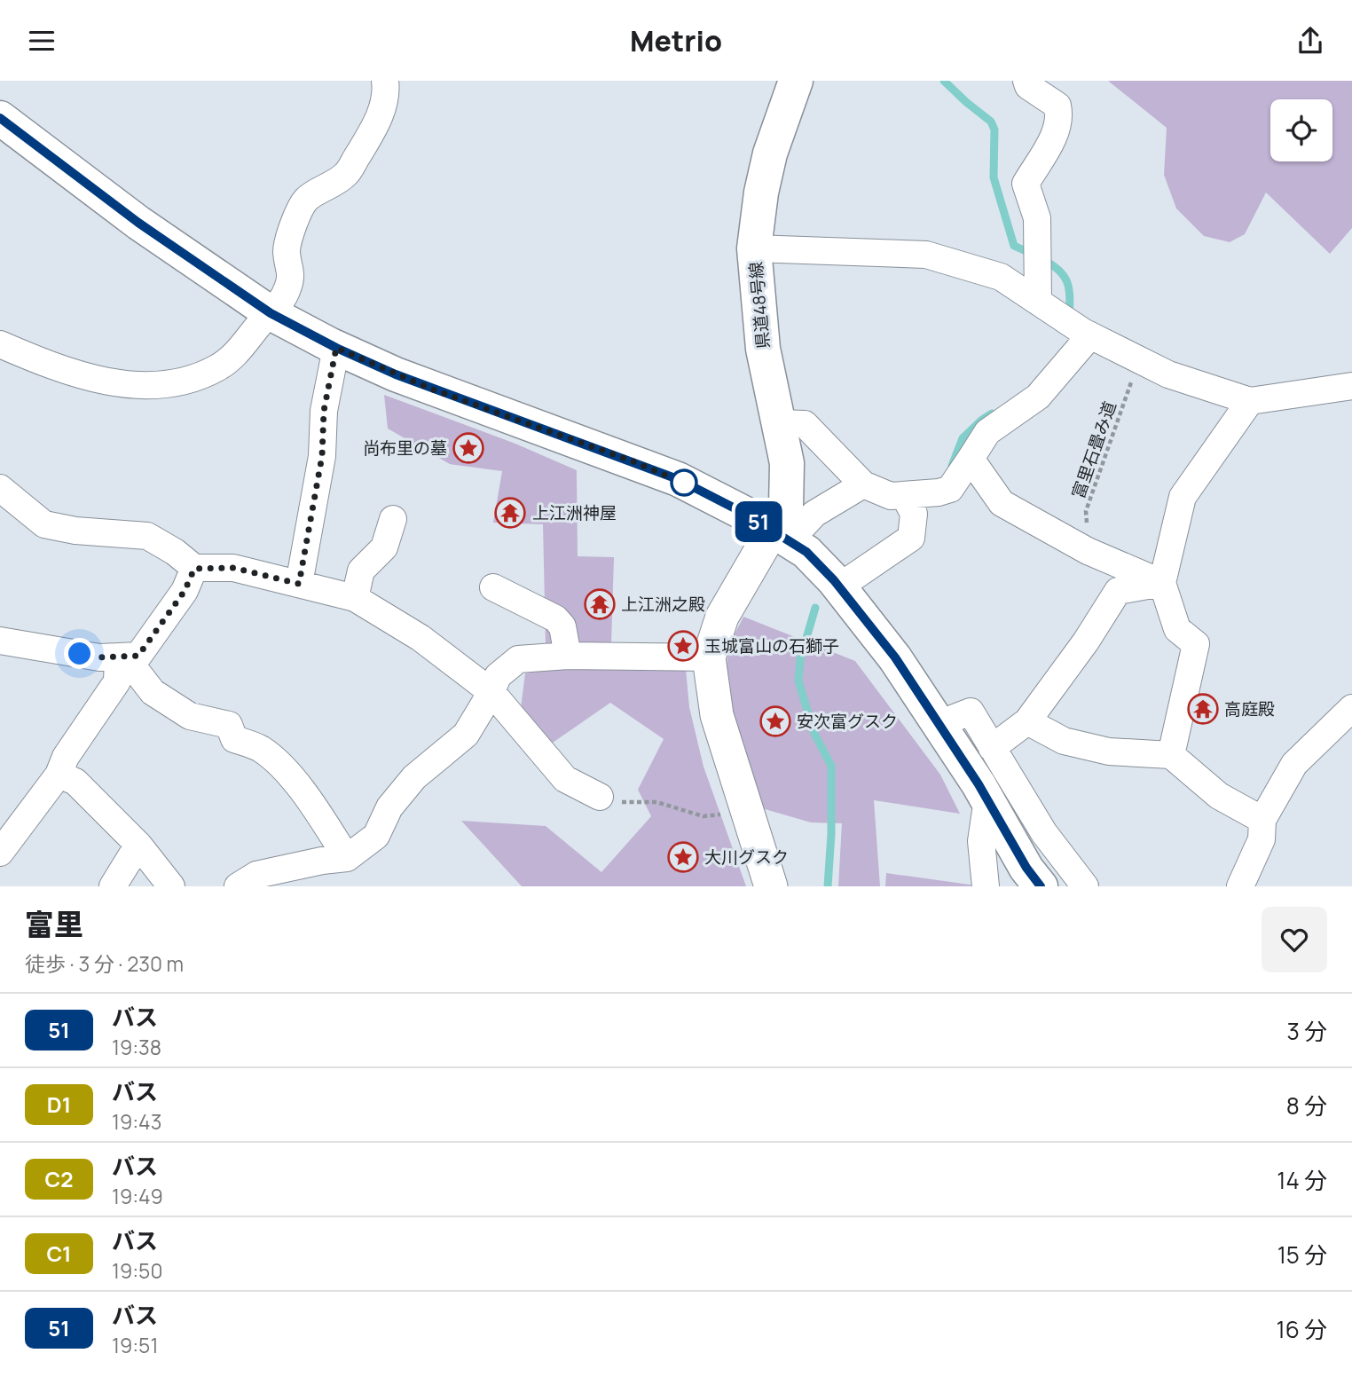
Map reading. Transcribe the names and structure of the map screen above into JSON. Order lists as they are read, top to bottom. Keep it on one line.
{"streets":{"main road":["県道48号線"],"path":["富里石畳み道"]},"places":{"place":["尚布里の墓","玉城富山の石獅子","安次富グスク","大川グスク"],"temple":["上江洲神屋","上江洲之殿","高庭殿"]},"lines":["bus line 51"],"page":{"header":"Metrio","on_map":"51","heading":["富里","徒歩 · 3 分 · 230 m"],"list":[{"mark":"51","name":"バス","note":"19:38","value":"3 分"},{"mark":"D1","name":"バス","note":"19:43","value":"8 分"},{"mark":"C2","name":"バス","note":"19:49","value":"14 分"},{"mark":"C1","name":"バス","note":"19:50","value":"15 分"},{"mark":"51","name":"バス","note":"19:51","value":"16 分"}]}}
